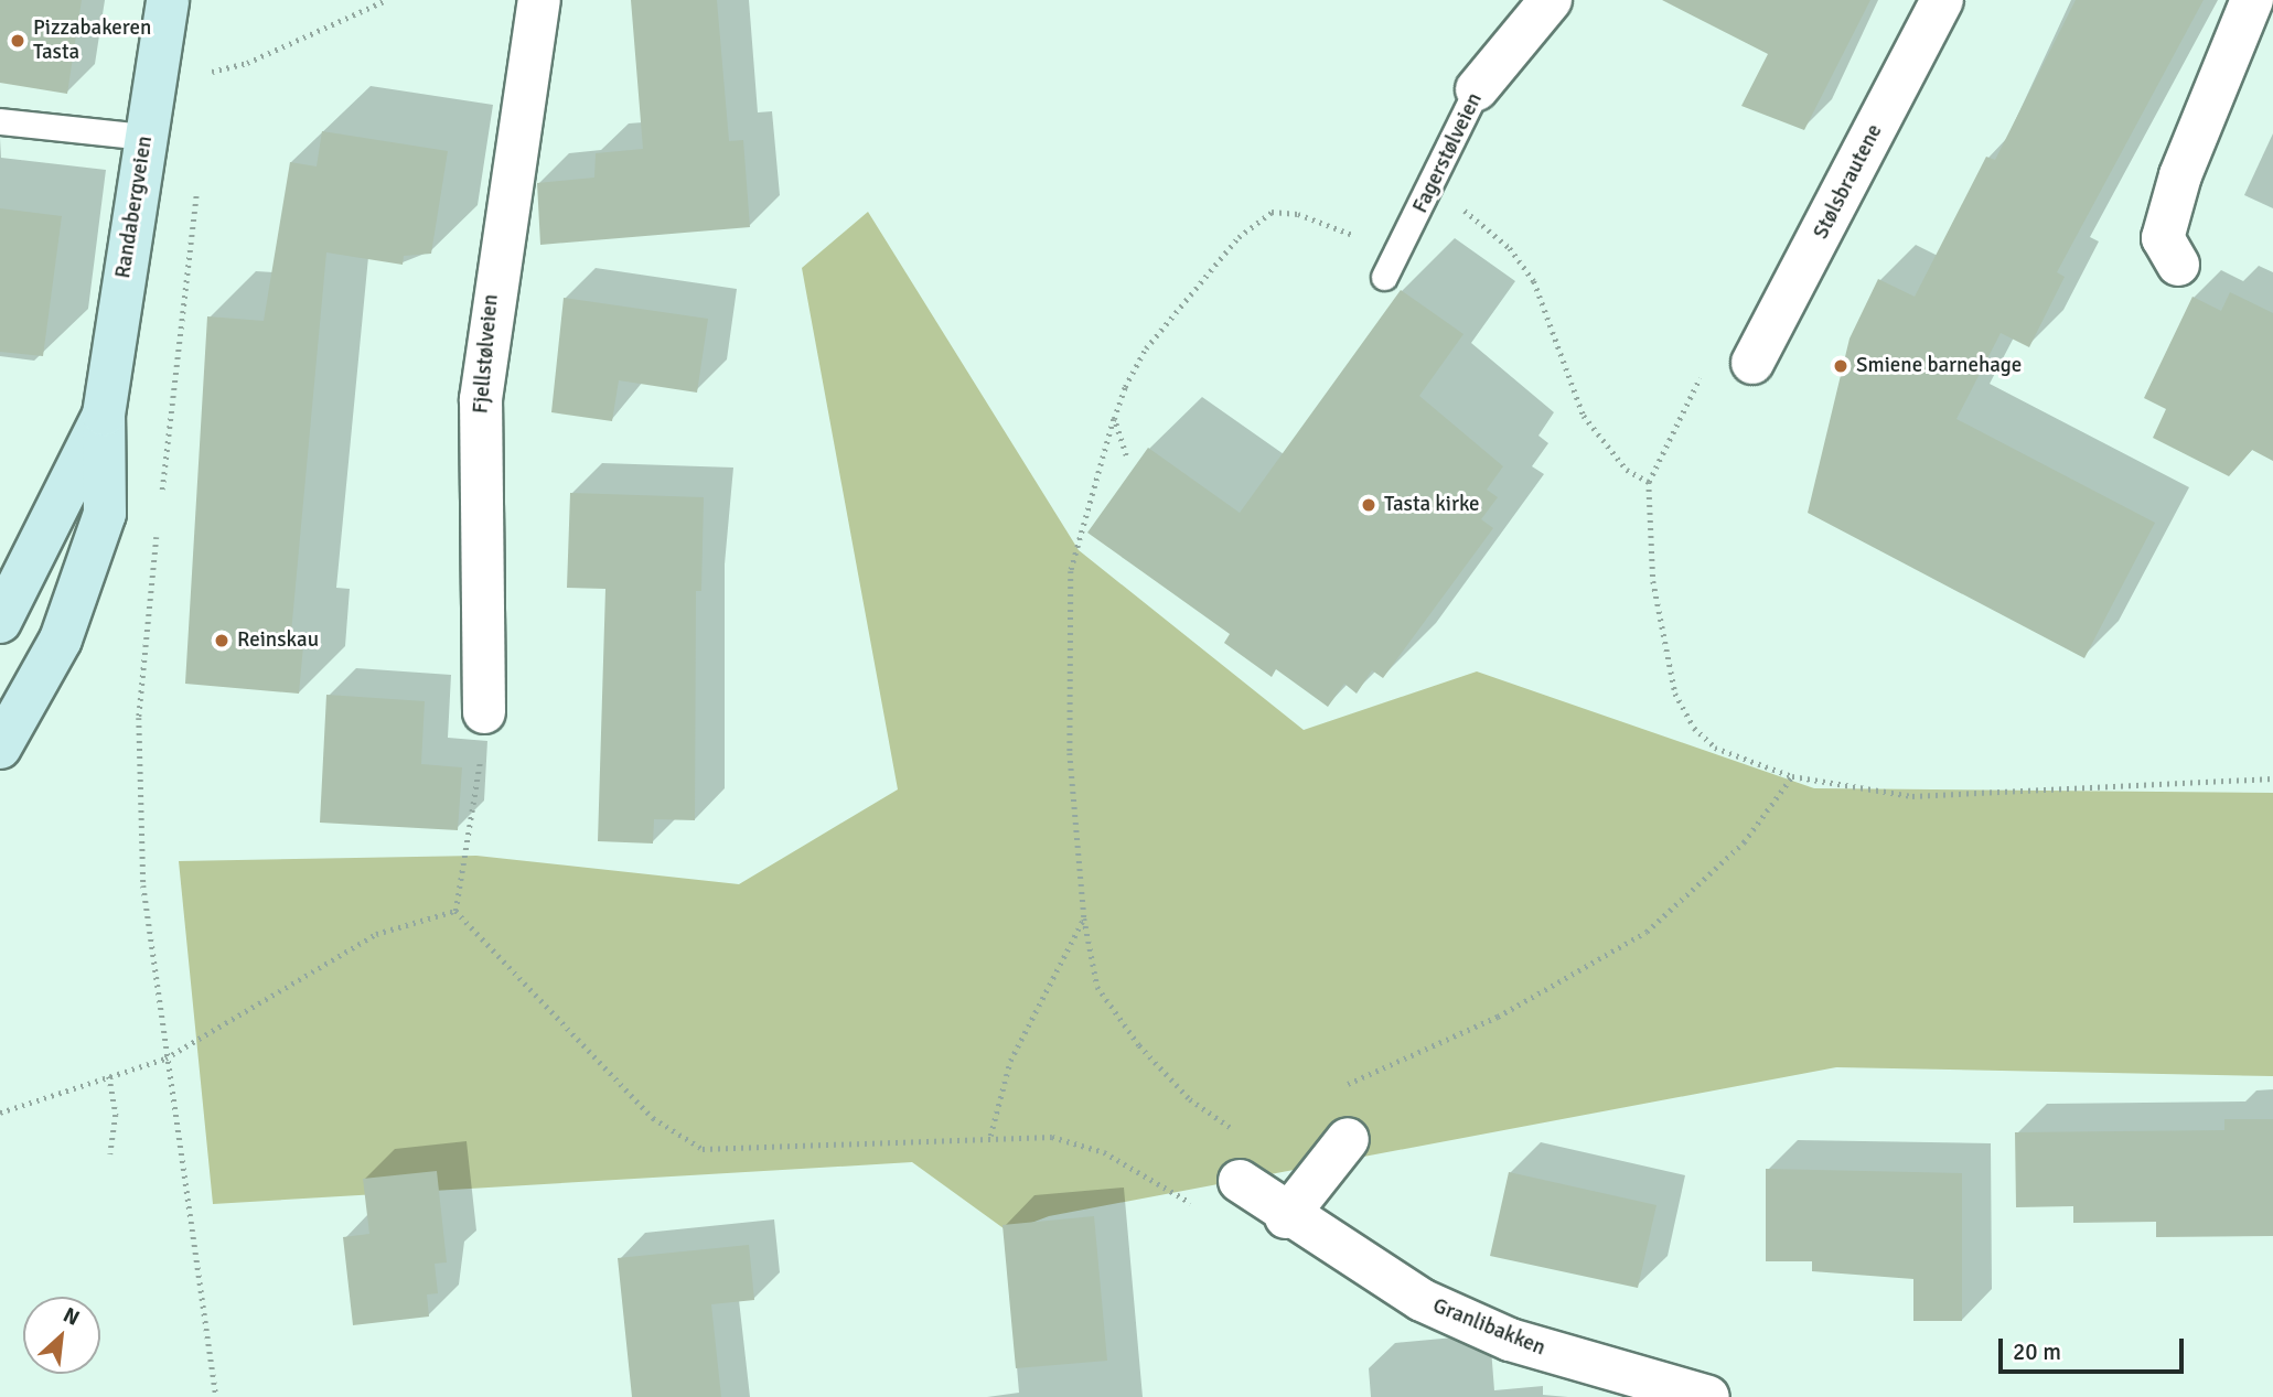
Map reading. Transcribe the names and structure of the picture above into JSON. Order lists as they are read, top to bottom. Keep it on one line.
{"streets":{"main road":["Randabergveien"],"street":["Fagerstølveien","Stølsbrautene","Fjellstølveien","Granlibakken"]},"places":["Pizzabakeren Tasta","Smiene barnehage","Tasta kirke","Reinskau"],"scale_bar":"20 m","north":"top right"}
